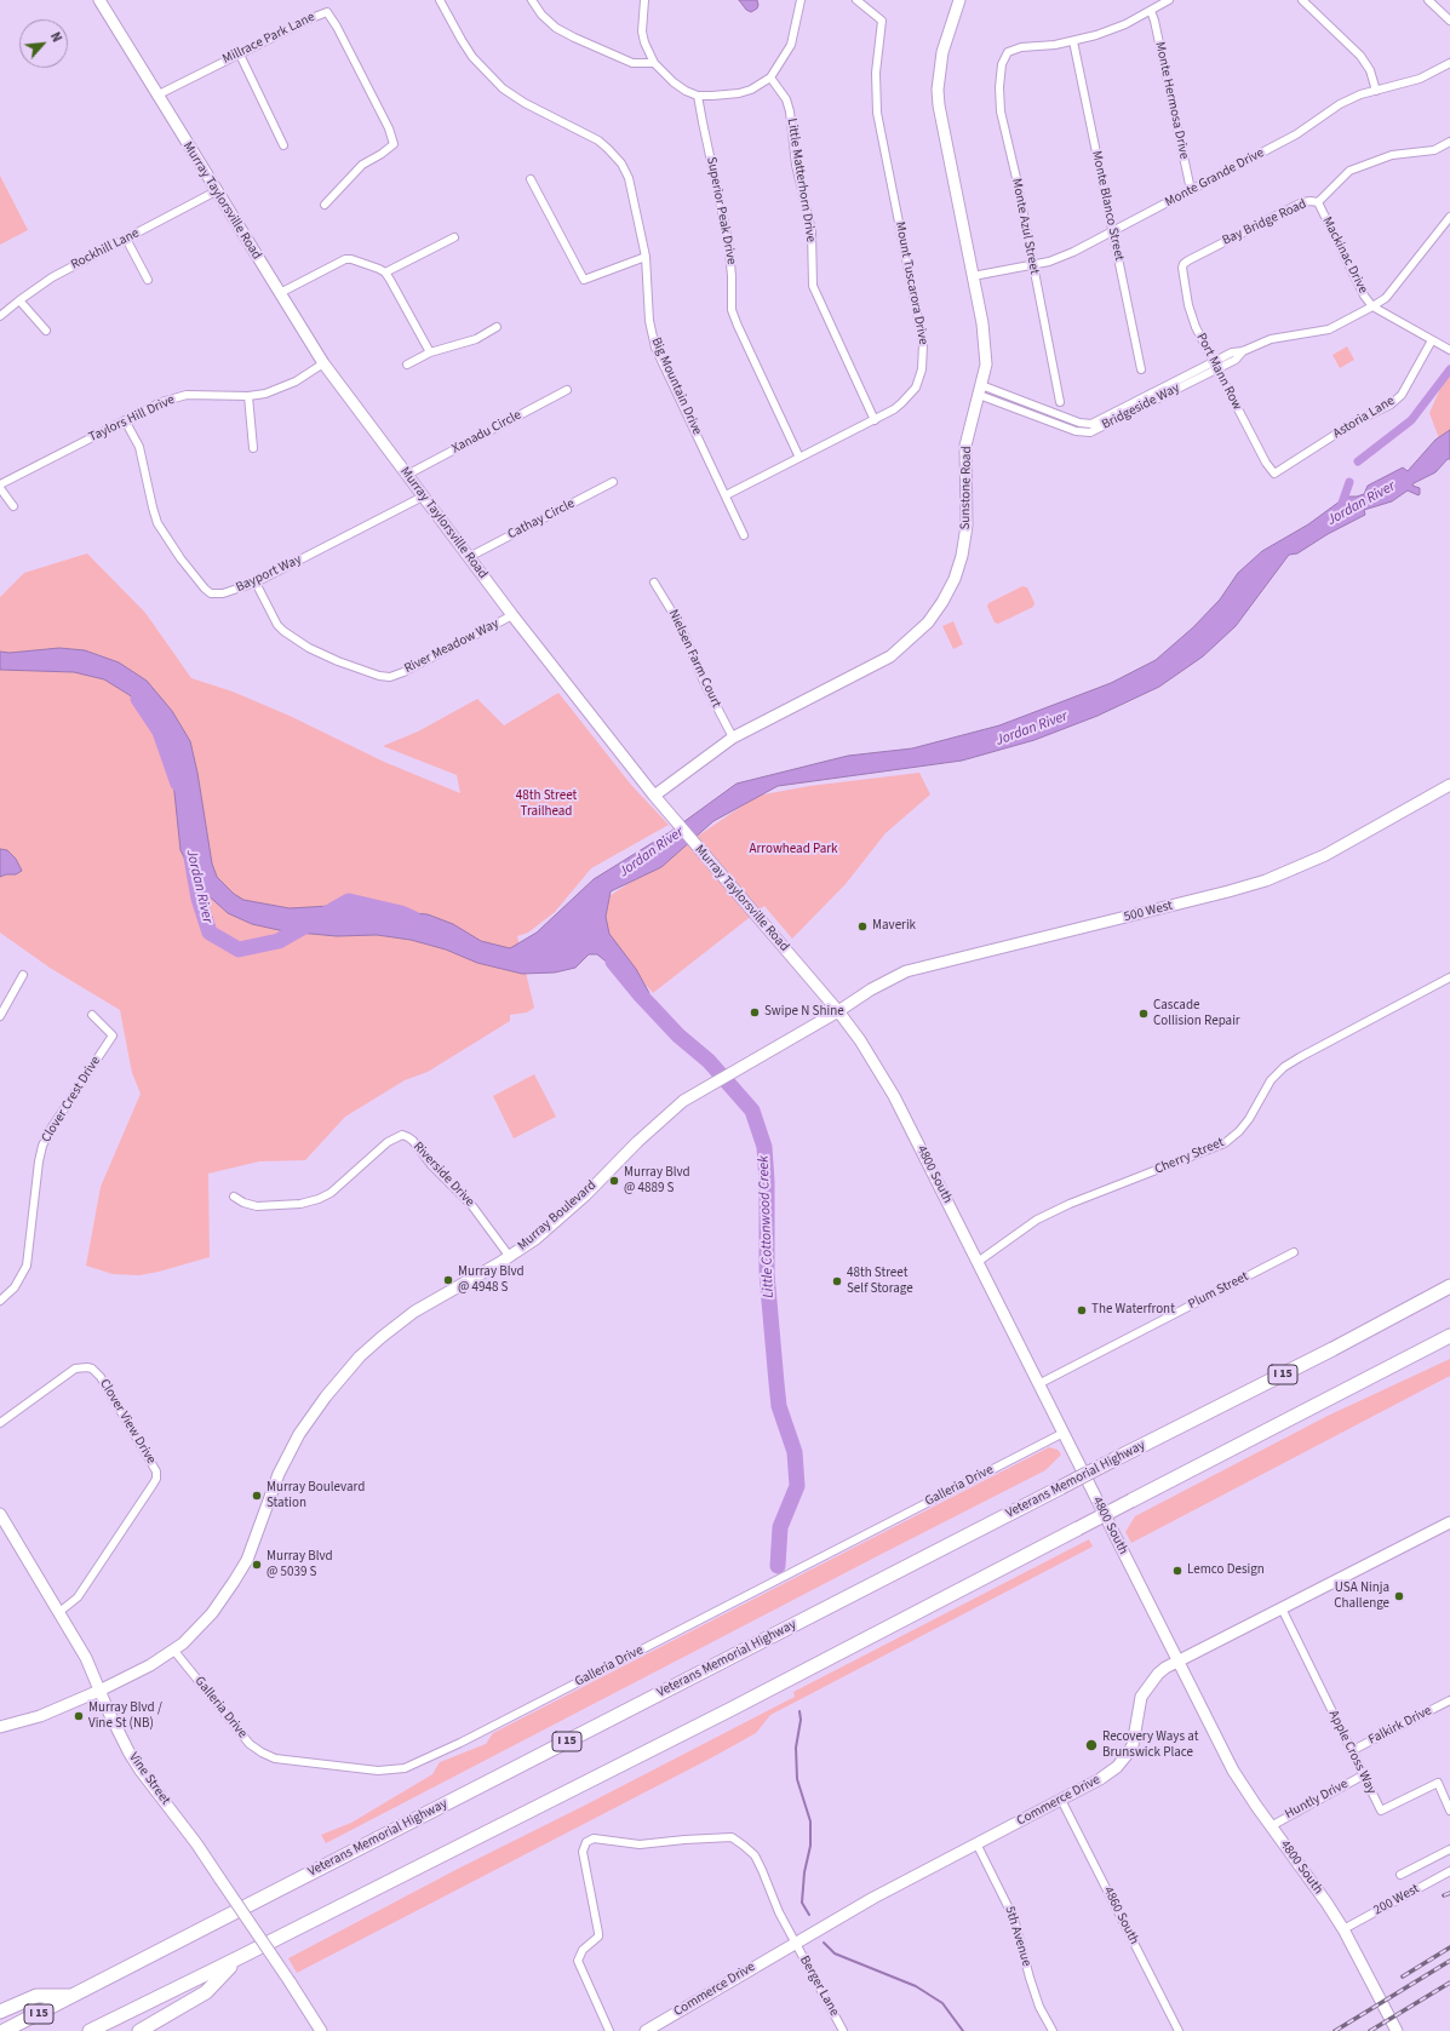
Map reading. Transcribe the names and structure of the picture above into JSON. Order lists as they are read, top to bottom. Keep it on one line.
{"streets":{"highway":["I 15","Veterans Memorial Highway"],"street":["Millrace Park Lane","Monte Hermosa Drive","Monte Grande Drive","Little Matterhorn Drive","Murray Taylorsville Road","Monte Blanco Street","Superior Peak Drive","Bay Bridge Road","Monte Azul Street","Rockhill Lane","Mackinac Drive","Mount Tuscarora Drive","Port Mann Row","Big Mountain Drive","Bridgeside Way","Astoria Lane","Taylors Hill Drive","Xanadu Circle","Sunstone Road","Cathay Circle","Bayport Way","River Meadow Way","Nielsen Farm Court","500 West","Clover Crest Drive","Cherry Street","Riverside Drive","4800 South","Murray Boulevard","Plum Street","Clover View Drive","Galleria Drive","Falkirk Drive","Apple Cross Way","Vine Street","Huntly Drive","Commerce Drive","200 West","4860 South","5th Avenue","Berger Lane"]},"crossings":[["Millrace Park Lane","Murray Taylorsville Road"],["Monte Hermosa Drive","Monte Grande Drive"],["Monte Grande Drive","Monte Blanco Street"],["Monte Grande Drive","Monte Azul Street"],["Monte Grande Drive","Sunstone Road"],["Little Matterhorn Drive","Mount Tuscarora Drive"],["Murray Taylorsville Road","Rockhill Lane"],["Murray Taylorsville Road","Taylors Hill Drive"],["Murray Taylorsville Road","Xanadu Circle"],["Murray Taylorsville Road","Sunstone Road"],["Murray Taylorsville Road","Cathay Circle"],["Murray Taylorsville Road","Bayport Way"],["Murray Taylorsville Road","River Meadow Way"],["Murray Taylorsville Road","500 West"],["Murray Taylorsville Road","4800 South"],["Murray Taylorsville Road","Murray Boulevard"],["Monte Blanco Street","Monte Azul Street"],["Superior Peak Drive","Mount Tuscarora Drive"],["Bay Bridge Road","Mackinac Drive"],["Bay Bridge Road","Port Mann Row"],["Mackinac Drive","Bridgeside Way"],["Mackinac Drive","Astoria Lane"],["Mount Tuscarora Drive","Big Mountain Drive"],["Port Mann Row","Bridgeside Way"],["Port Mann Row","Astoria Lane"],["Bridgeside Way","Sunstone Road"],["Taylors Hill Drive","Bayport Way"],["Sunstone Road","Nielsen Farm Court"],["Bayport Way","River Meadow Way"],["500 West","4800 South"],["500 West","Murray Boulevard"],["Cherry Street","4800 South"],["Riverside Drive","Murray Boulevard"],["4800 South","Murray Boulevard"],["4800 South","Plum Street"],["4800 South","Galleria Drive"],["4800 South","Huntly Drive"],["4800 South","Commerce Drive"],["4800 South","200 West"],["Murray Boulevard","Galleria Drive"],["Murray Boulevard","Vine Street"],["Clover View Drive","Vine Street"],["Falkirk Drive","Apple Cross Way"],["Apple Cross Way","Huntly Drive"],["Apple Cross Way","Commerce Drive"],["Commerce Drive","4860 South"],["Commerce Drive","5th Avenue"],["Commerce Drive","Berger Lane"]],"water":["Jordan River","Little Cottonwood Creek"],"parks":["48th Street Trailhead","Arrowhead Park"],"places":["Maverik","Swipe N Shine","Cascade Collision Repair","Murray Blvd @ 4889 S","Murray Blvd @ 4948 S","48th Street Self Storage","The Waterfront","Murray Boulevard Station","Murray Blvd @ 5039 S","Lemco Design","USA Ninja Challenge","Murray Blvd / Vine St (NB)","Recovery Ways at Brunswick Place"],"north":"top right"}
